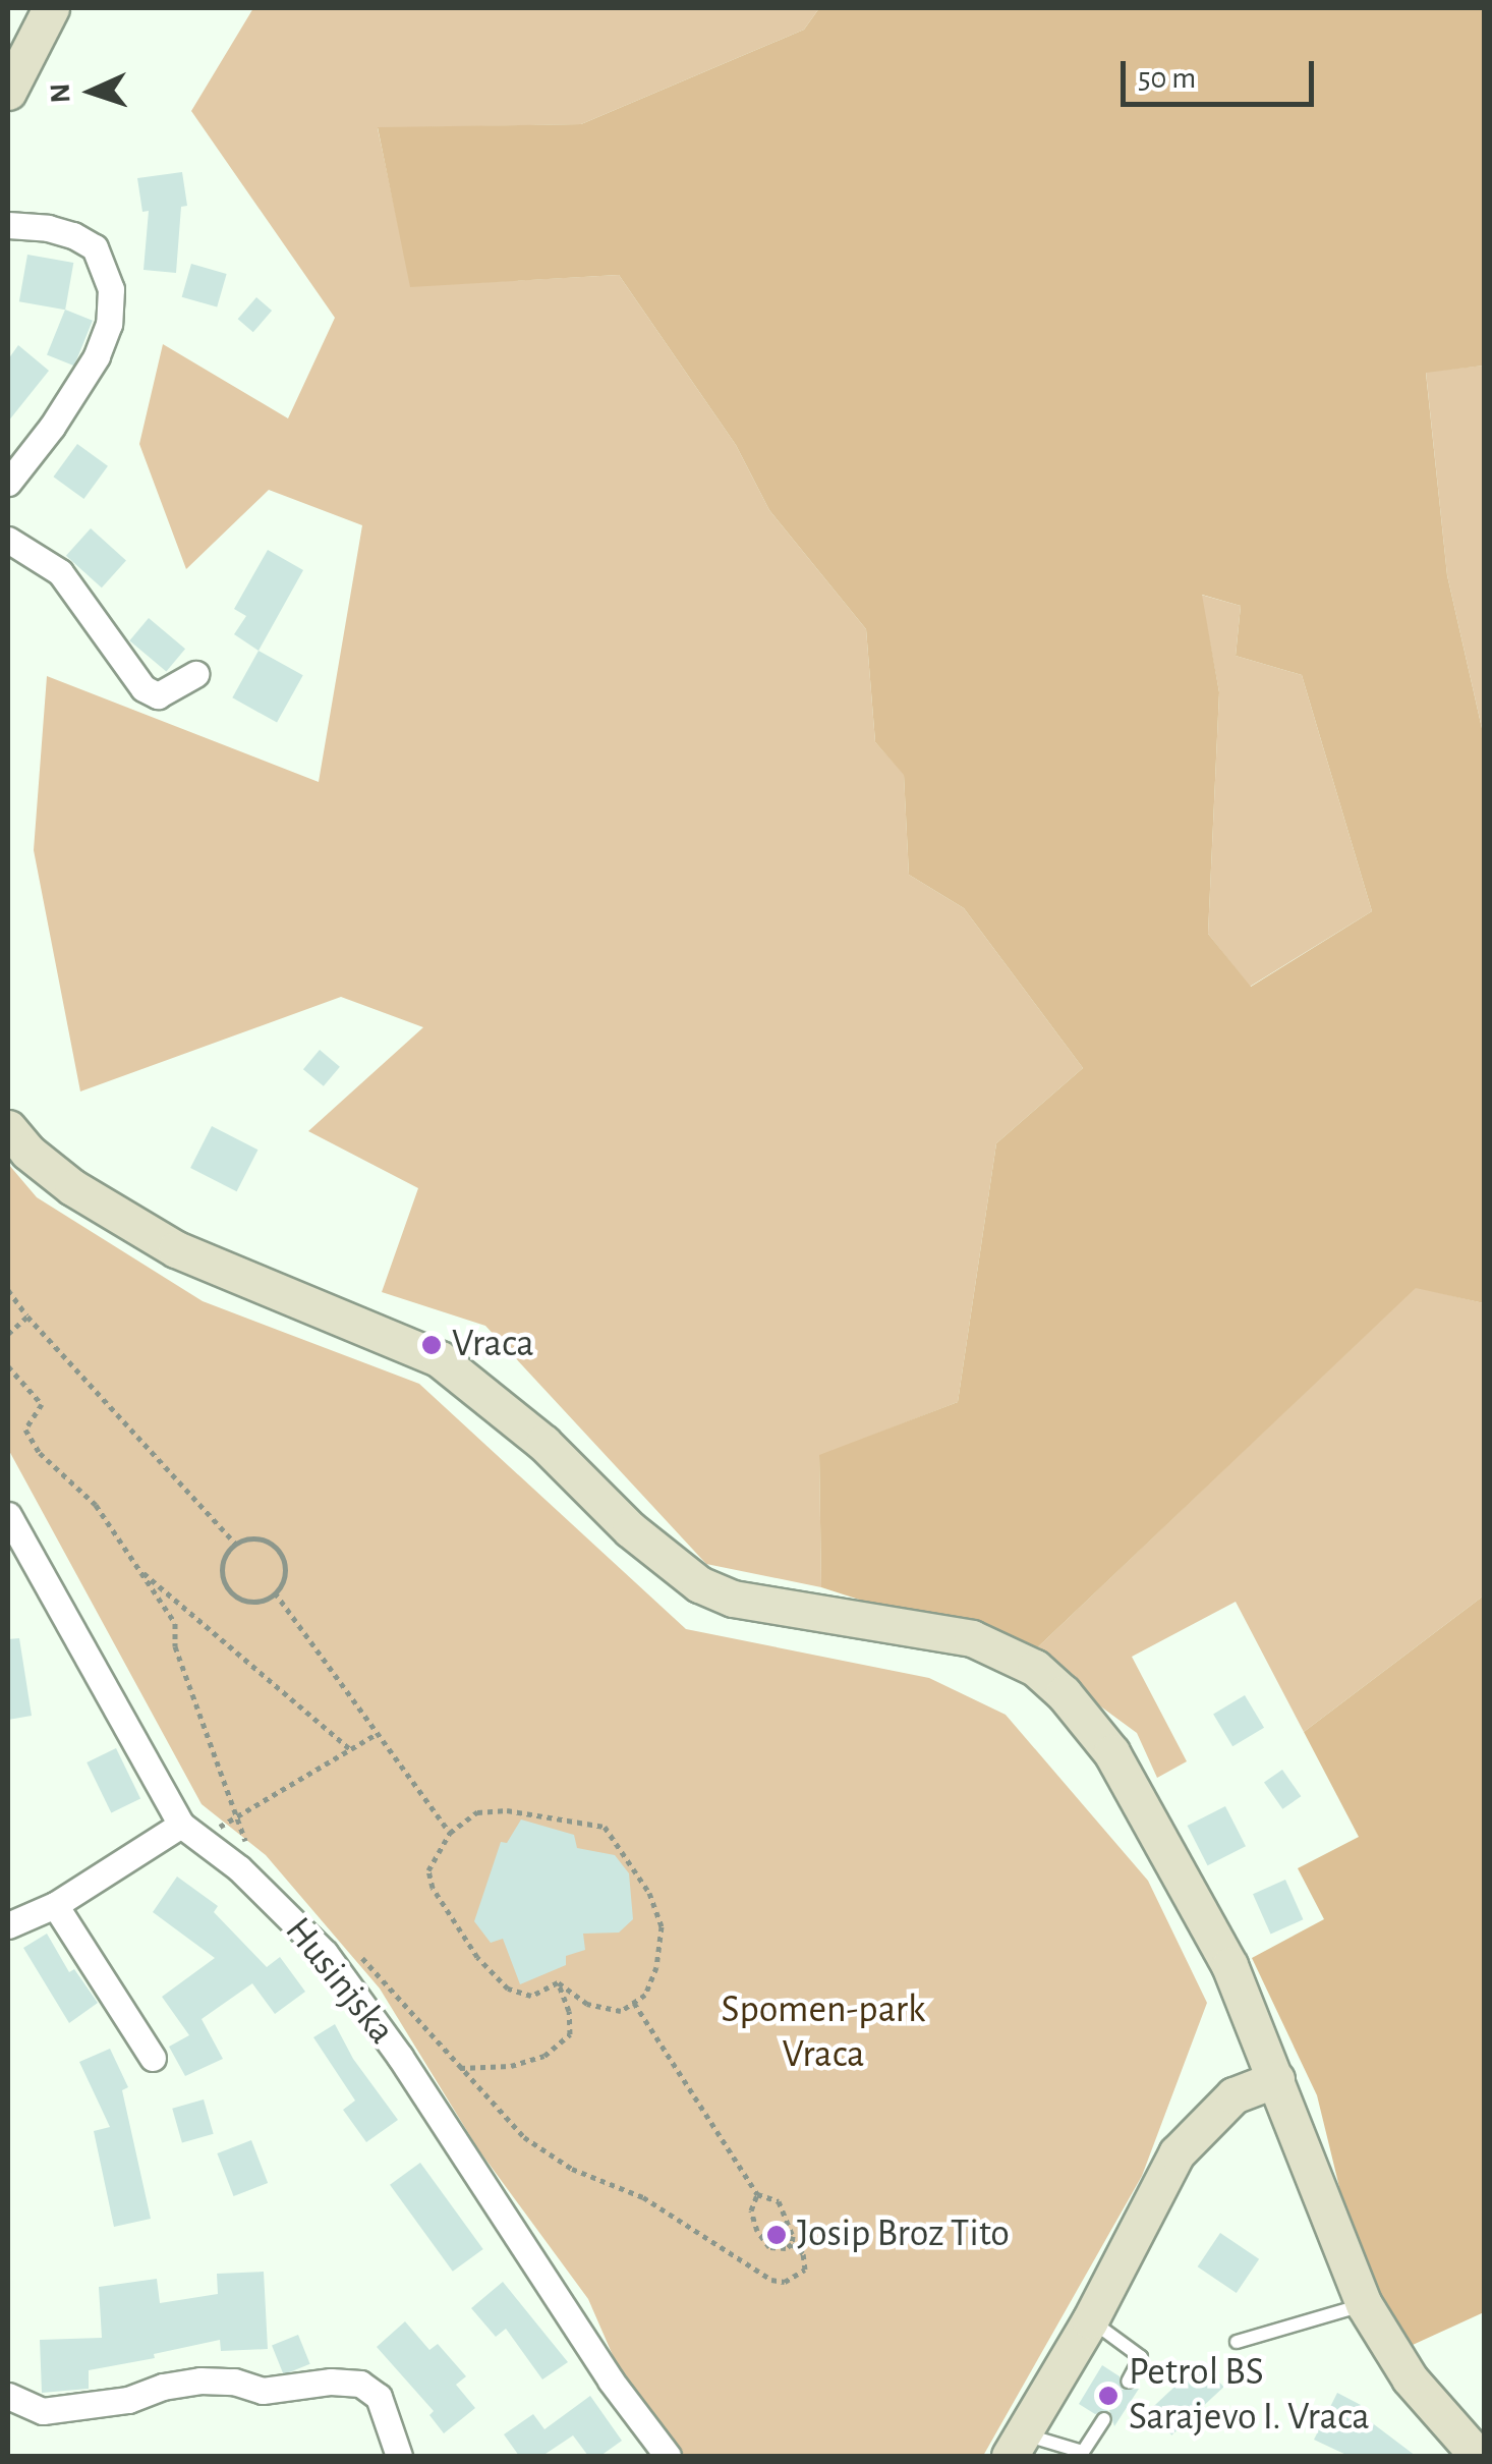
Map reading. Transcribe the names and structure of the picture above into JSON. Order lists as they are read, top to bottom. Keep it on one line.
{"streets":{"street":["Husinjska"]},"parks":["Spomen-park Vraca"],"places":["Vraca","Josip Broz Tito","Petrol BS Sarajevo I. Vraca"],"scale_bar":"50 m","north":"left"}
